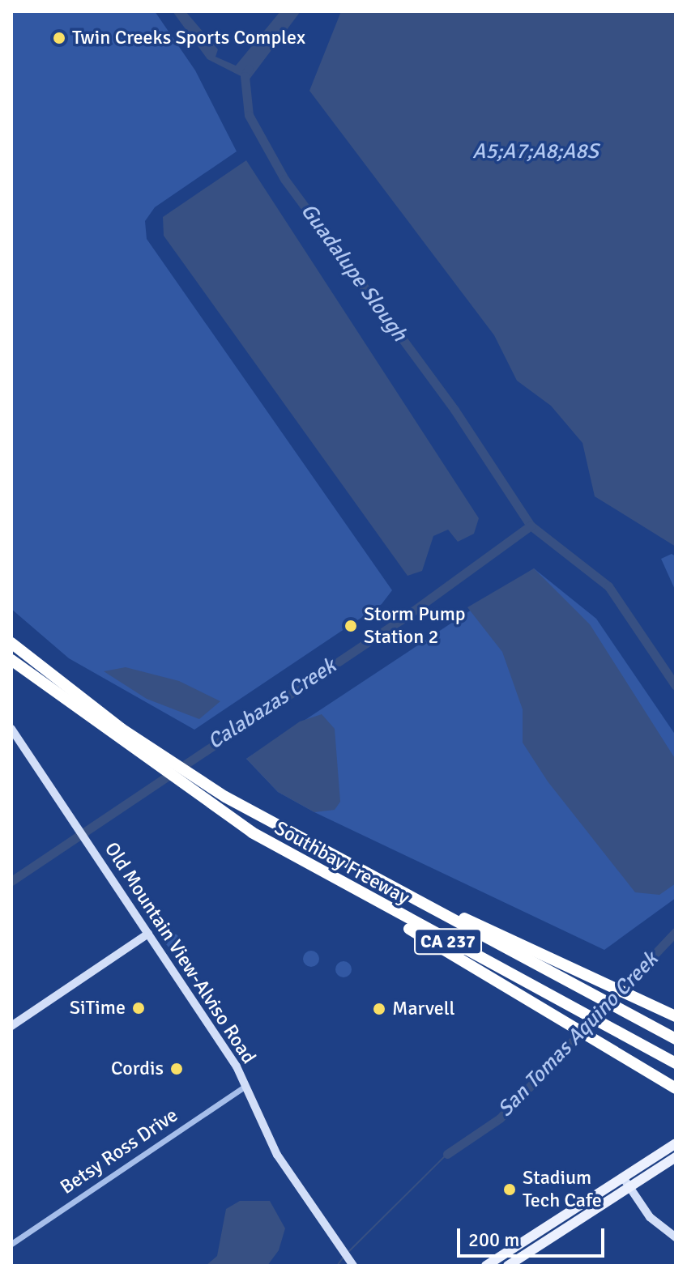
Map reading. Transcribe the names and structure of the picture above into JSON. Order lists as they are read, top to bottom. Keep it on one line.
{"streets":{"highway":["Southbay Freeway","CA 237"],"street":["Old Mountain View-Alviso Road","Betsy Ross Drive"]},"crossings":[["Old Mountain View-Alviso Road","Betsy Ross Drive"]],"water":["A5;A7;A8;A8S","Guadalupe Slough","Calabazas Creek","San Tomas Aquino Creek"],"places":["Twin Creeks Sports Complex","Storm Pump Station 2","SiTime","Marvell","Cordis","Stadium Tech Cafe"],"scale_bar":"200 m"}
